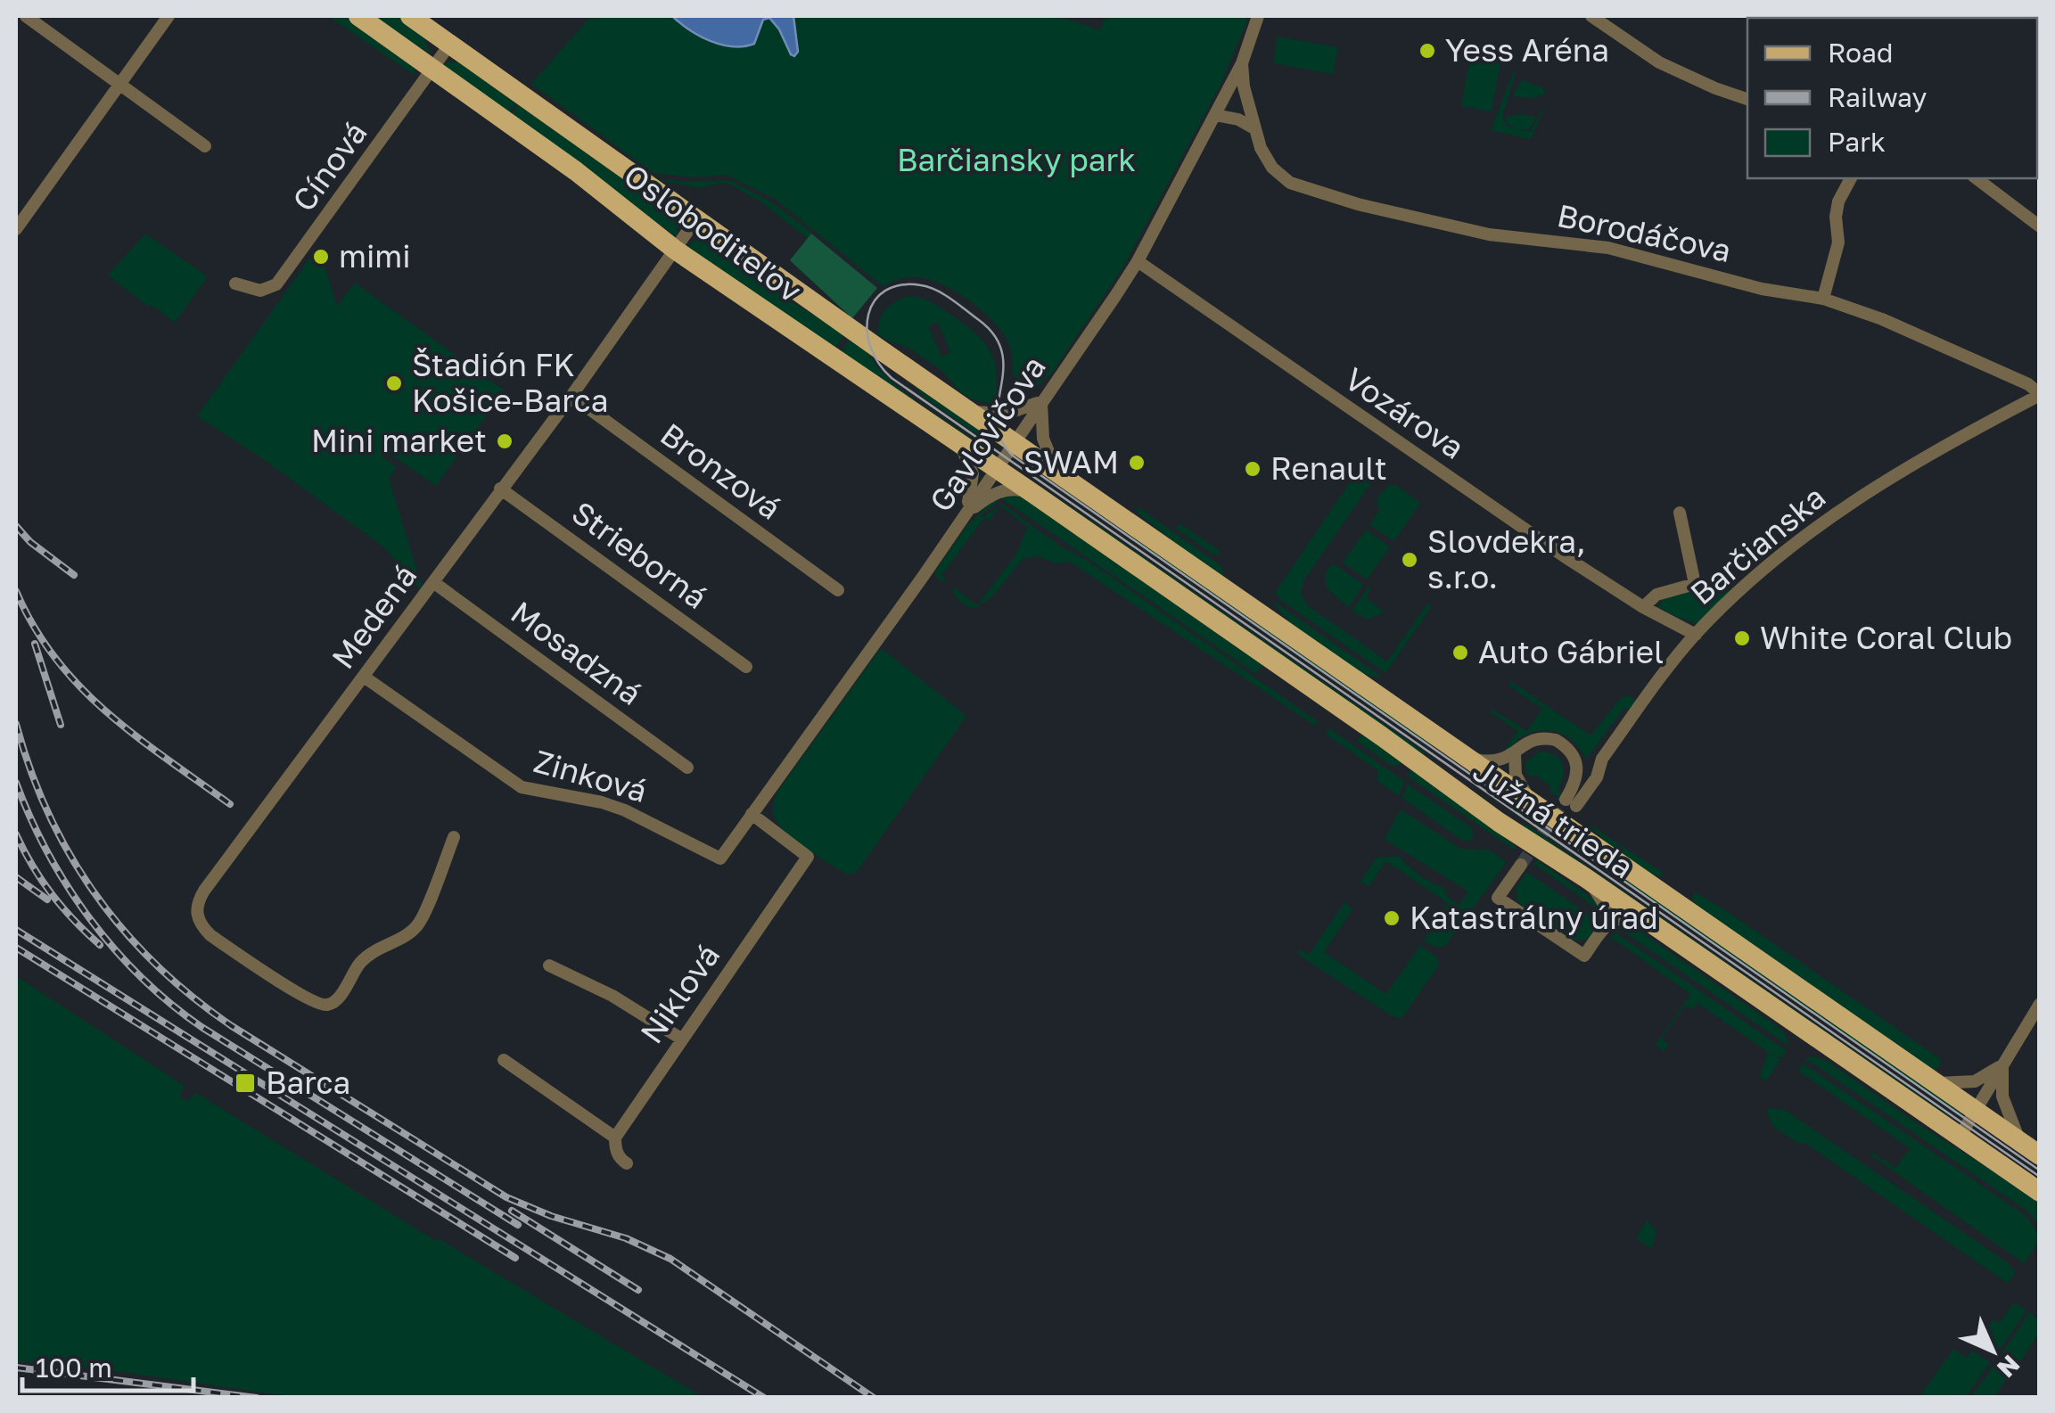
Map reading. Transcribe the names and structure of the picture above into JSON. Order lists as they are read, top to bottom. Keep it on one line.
{"streets":{"main road":["Osloboditeľov","Južná trieda"],"street":["Cínová","Borodáčova","Vozárova","Gavlovičova","Bronzová","Barčianska","Strieborná","Medená","Mosadzná","Zinková","Niklová"]},"crossings":[["Cínová","Osloboditeľov"],["Osloboditeľov","Gavlovičova"],["Osloboditeľov","Medená"],["Osloboditeľov","Južná trieda"],["Borodáčova","Gavlovičova"],["Borodáčova","Barčianska"],["Vozárova","Gavlovičova"],["Vozárova","Barčianska"],["Gavlovičova","Zinková"],["Gavlovičova","Niklová"],["Bronzová","Medená"],["Strieborná","Medená"],["Medená","Mosadzná"],["Medená","Zinková"]],"parks":["Barčiansky park"],"places":{"other":["Yess Aréna","mimi","Štadión FK Košice-Barca","Mini market","SWAM","Renault","Slovdekra, s.r.o.","White Coral Club","Auto Gábriel","Katastrálny úrad"],"transit":["Barca"]},"legend":["Road","Railway","Park"],"scale_bar":"100 m","north":"bottom right"}
